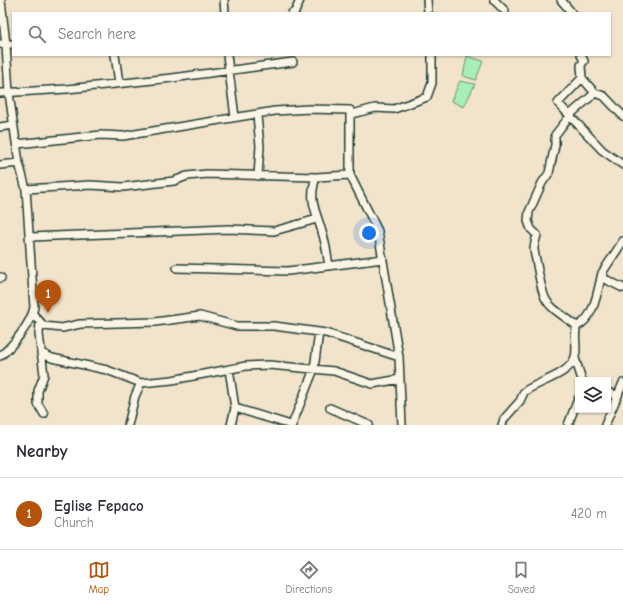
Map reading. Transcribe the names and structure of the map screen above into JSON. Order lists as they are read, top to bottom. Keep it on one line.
{"page":{"search":"Search here","pins":"1","heading":"Nearby","list":[{"mark":"1","name":"Eglise Fepaco","note":"Church","value":"420 m"}],"nav":["Map","Directions","Saved"]}}
